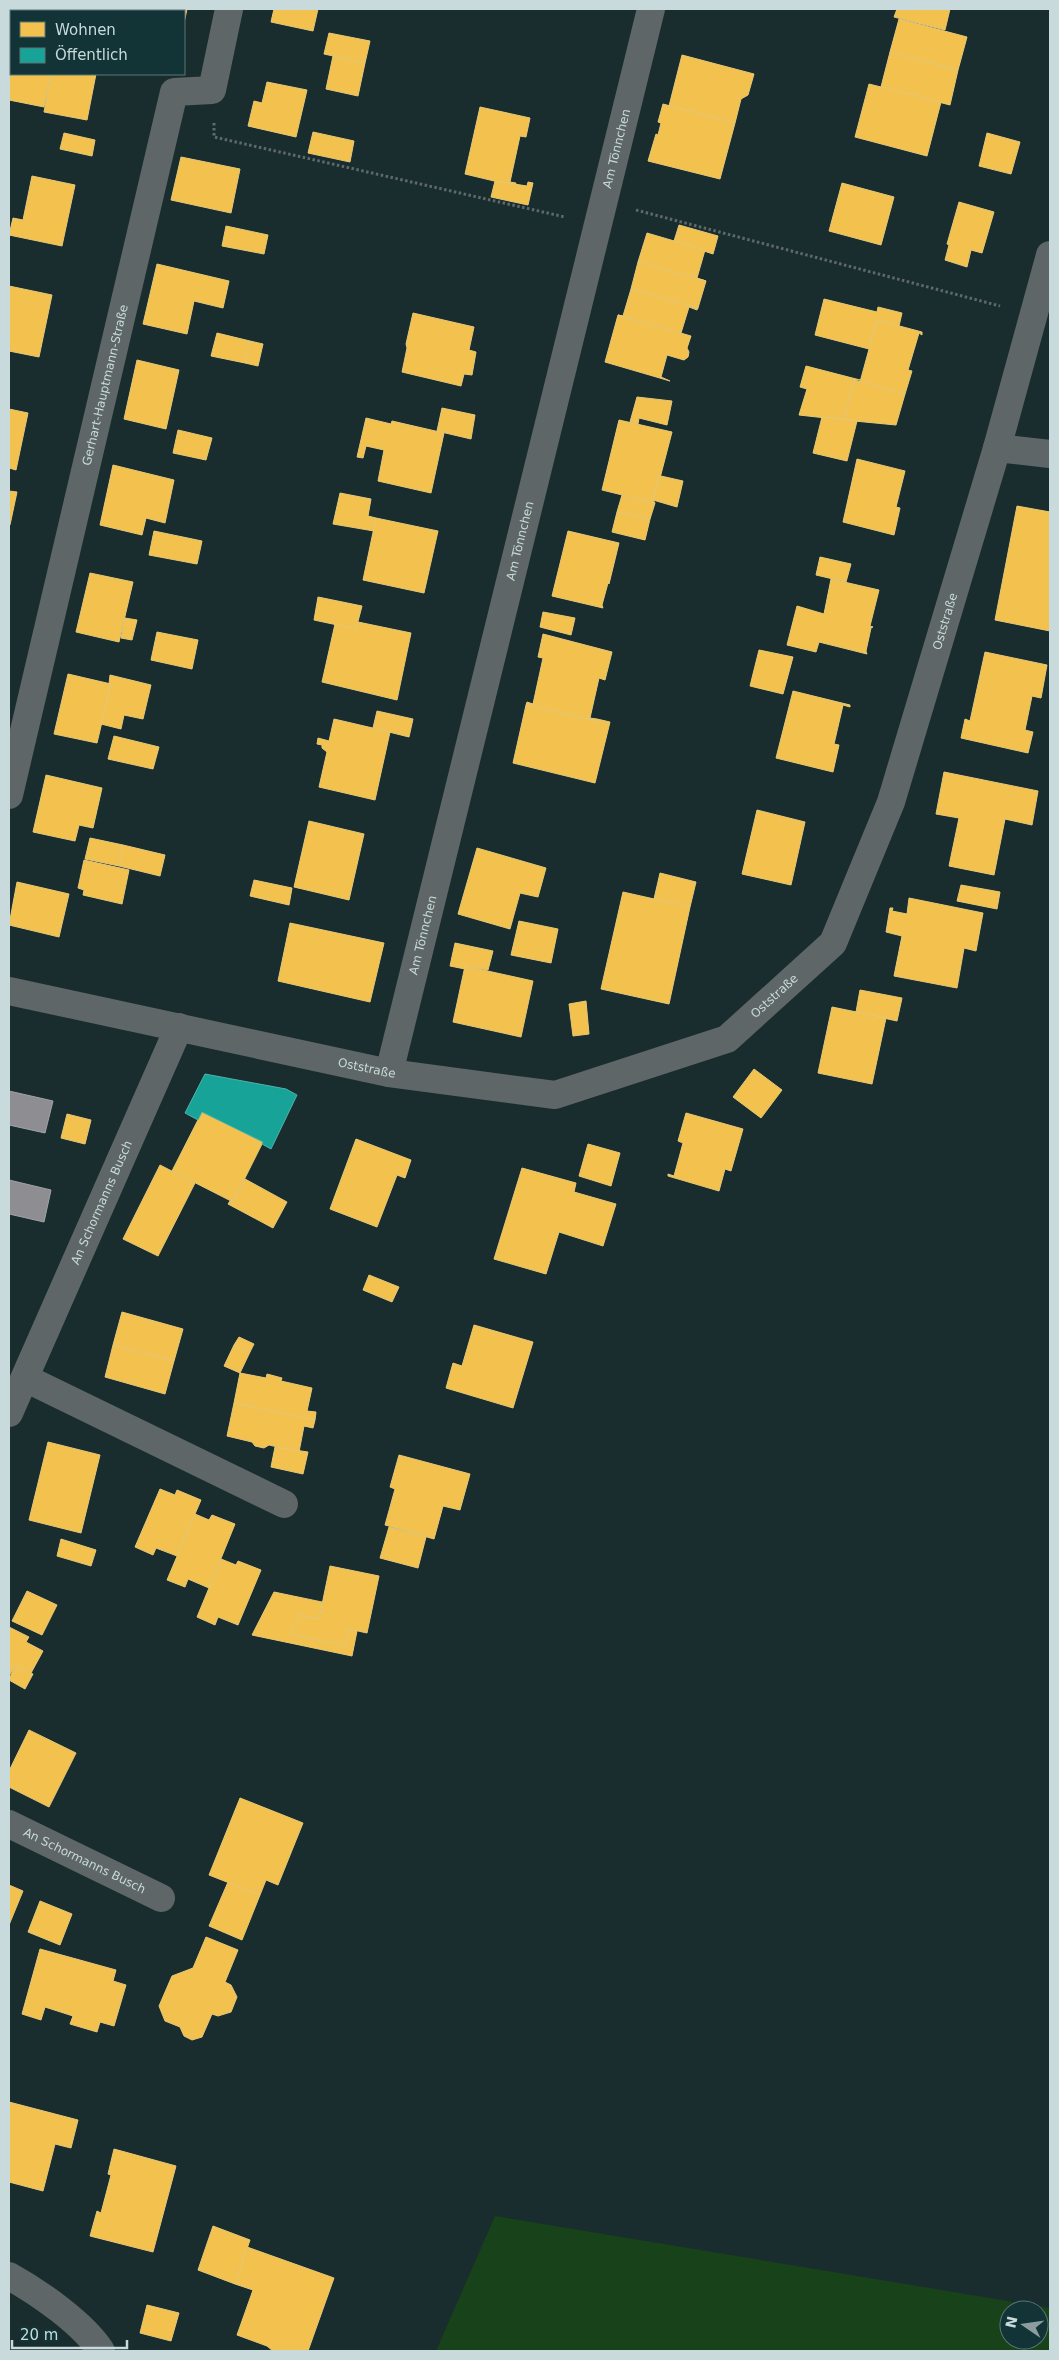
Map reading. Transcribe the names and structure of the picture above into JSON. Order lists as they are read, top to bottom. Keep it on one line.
{"streets":{"street":["Am Tönnchen","Gerhart-Hauptmann-Straße","Oststraße","An Schormanns Busch"]},"crossings":[["Am Tönnchen","Oststraße"],["Oststraße","An Schormanns Busch"]],"legend":["Wohnen","Öffentlich"],"scale_bar":"20 m","north":"left"}
